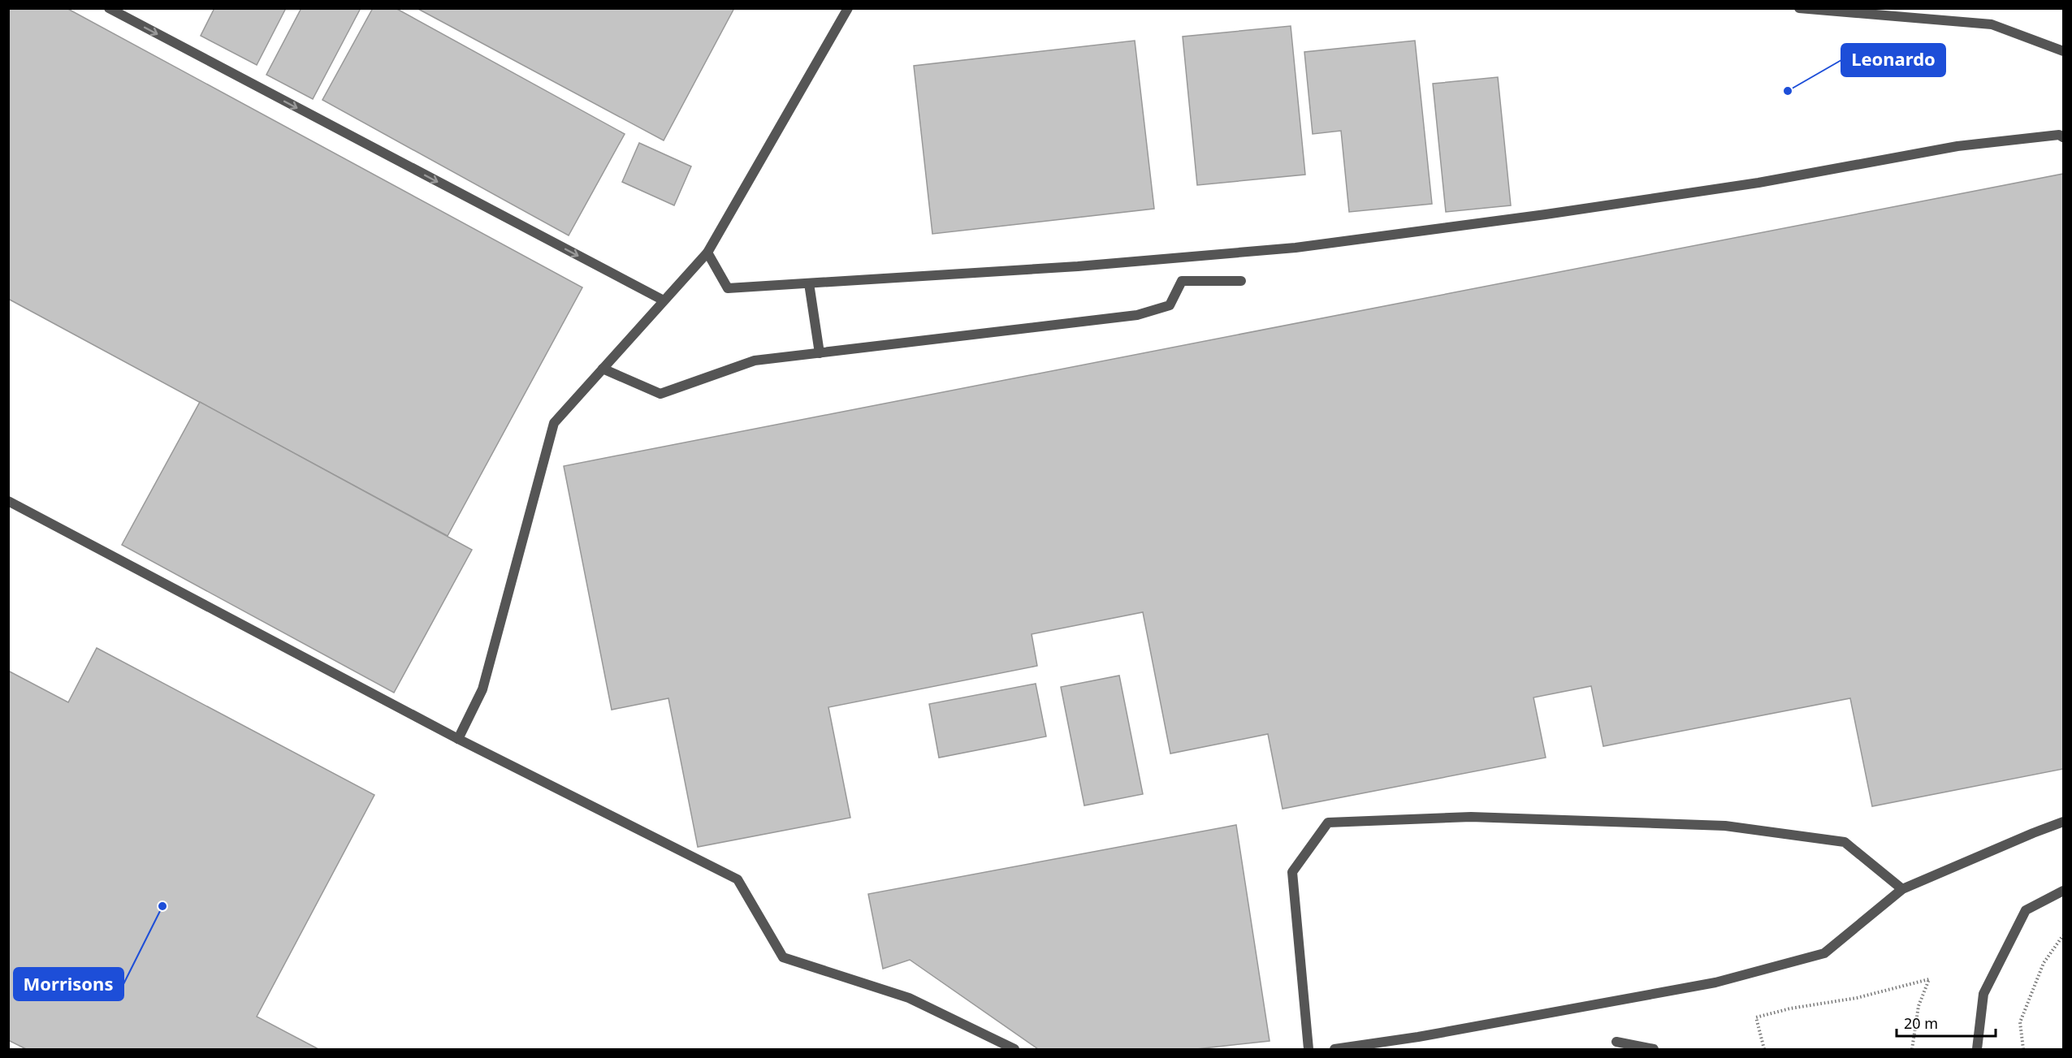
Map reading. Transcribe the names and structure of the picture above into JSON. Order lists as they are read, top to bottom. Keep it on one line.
{"places":["Leonardo","Morrisons"],"scale_bar":"20 m"}
